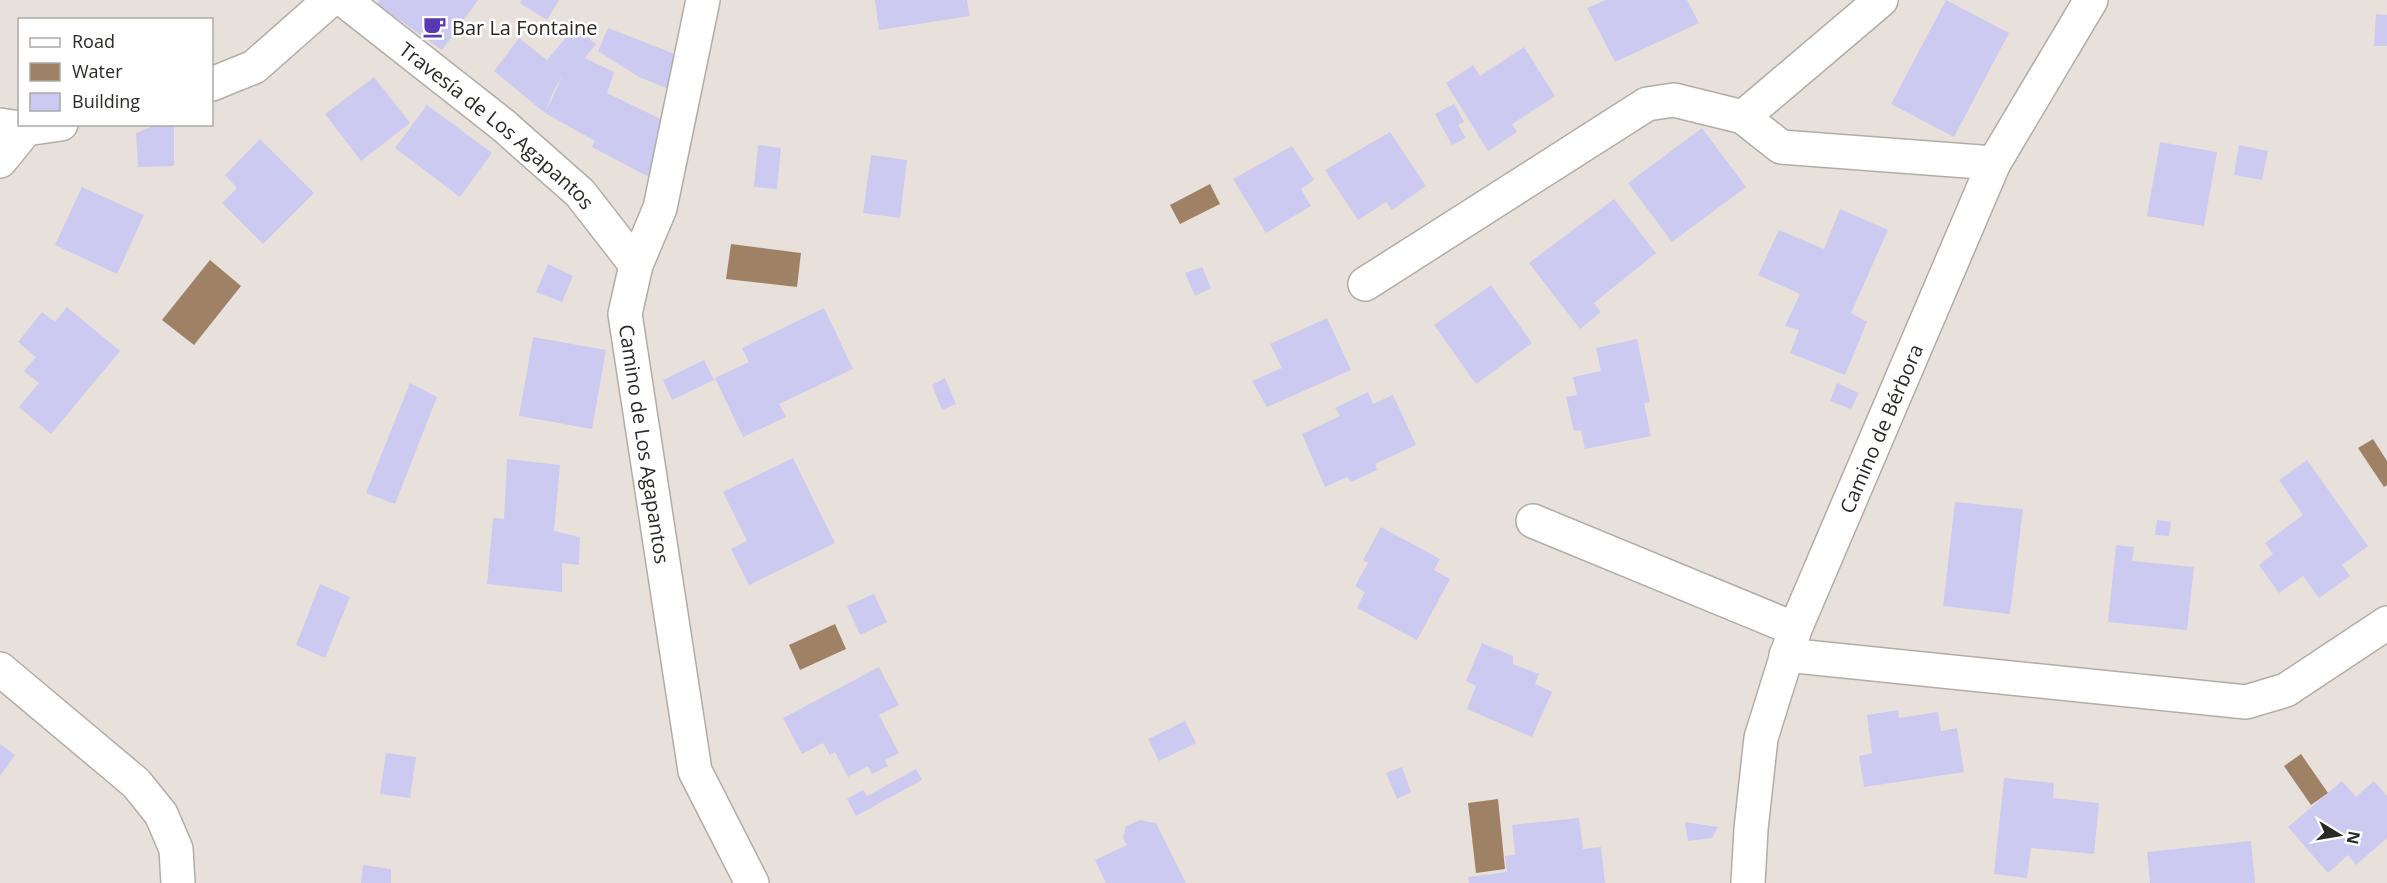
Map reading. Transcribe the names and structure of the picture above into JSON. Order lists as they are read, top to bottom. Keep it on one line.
{"streets":{"street":["Travesía de Los Agapantos","Camino de Bérbora","Camino de Los Agapantos"]},"crossings":[["Travesía de Los Agapantos","Camino de Los Agapantos"]],"places":{"cafe":["Bar La Fontaine"]},"legend":["Road","Water","Building"],"north":"right"}
